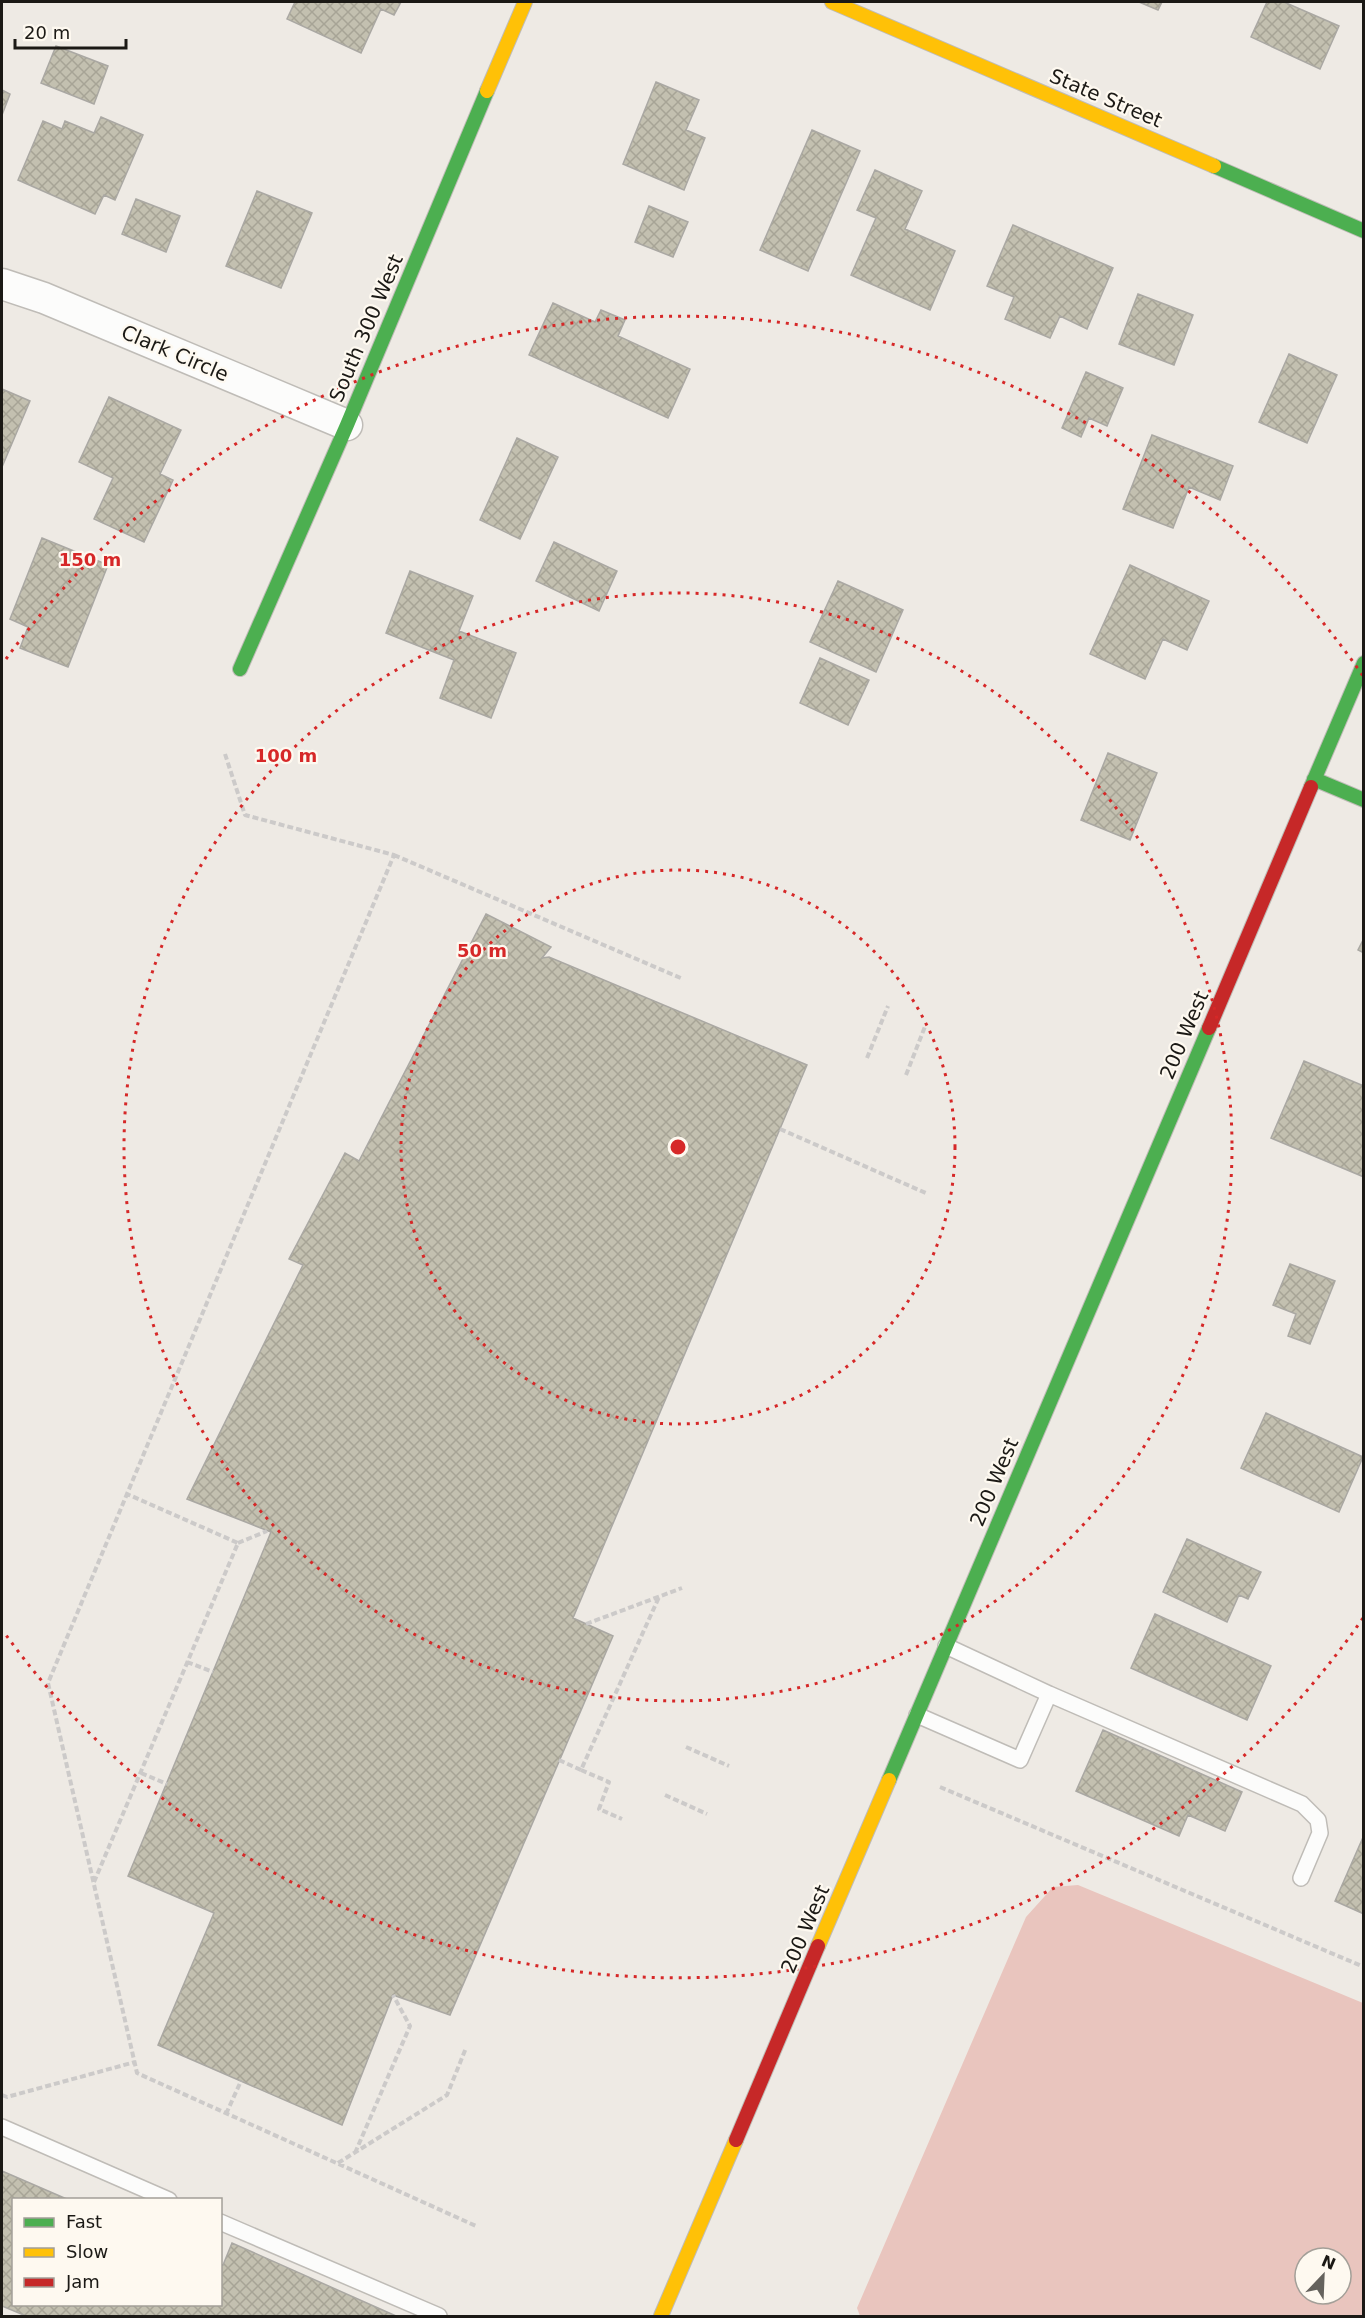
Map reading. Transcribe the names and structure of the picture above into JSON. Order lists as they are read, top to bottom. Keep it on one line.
{"streets":{"main road":["State Street","South 300 West","200 West"],"street":["Clark Circle"]},"crossings":[["South 300 West","Clark Circle"]],"legend":["Fast","Slow","Jam"],"scale_bar":"20 m","north":"top right","rings":["150 m","100 m","50 m"]}
